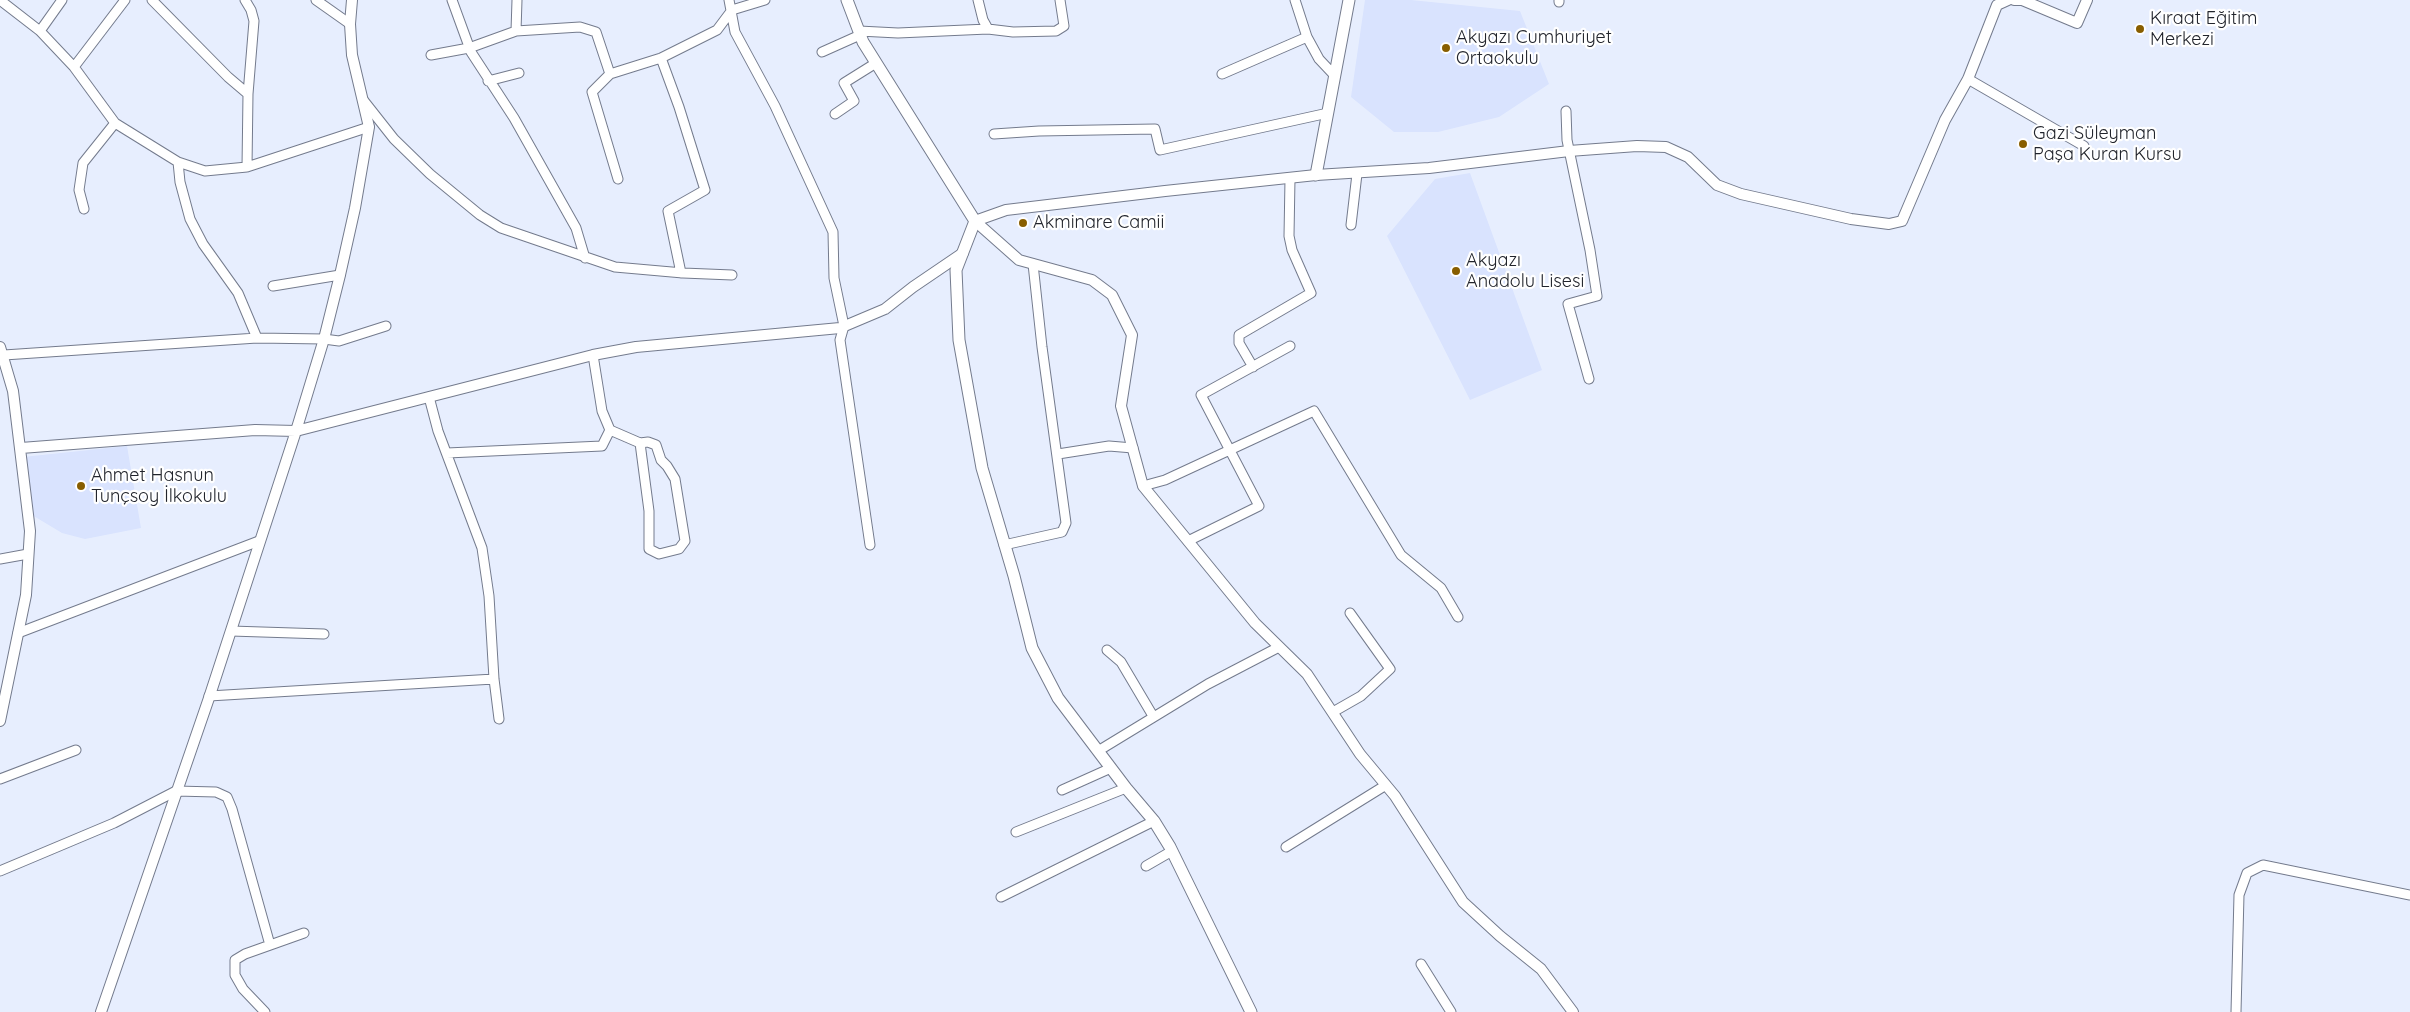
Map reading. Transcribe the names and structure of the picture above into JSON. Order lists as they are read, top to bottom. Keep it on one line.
{"places":["Kıraat Eğitim Merkezi","Akyazı Cumhuriyet Ortaokulu","Gazi Süleyman Paşa Kuran Kursu","Akminare Camii","Akyazı Anadolu Lisesi","Ahmet Hasnun Tunçsoy İlkokulu"]}
